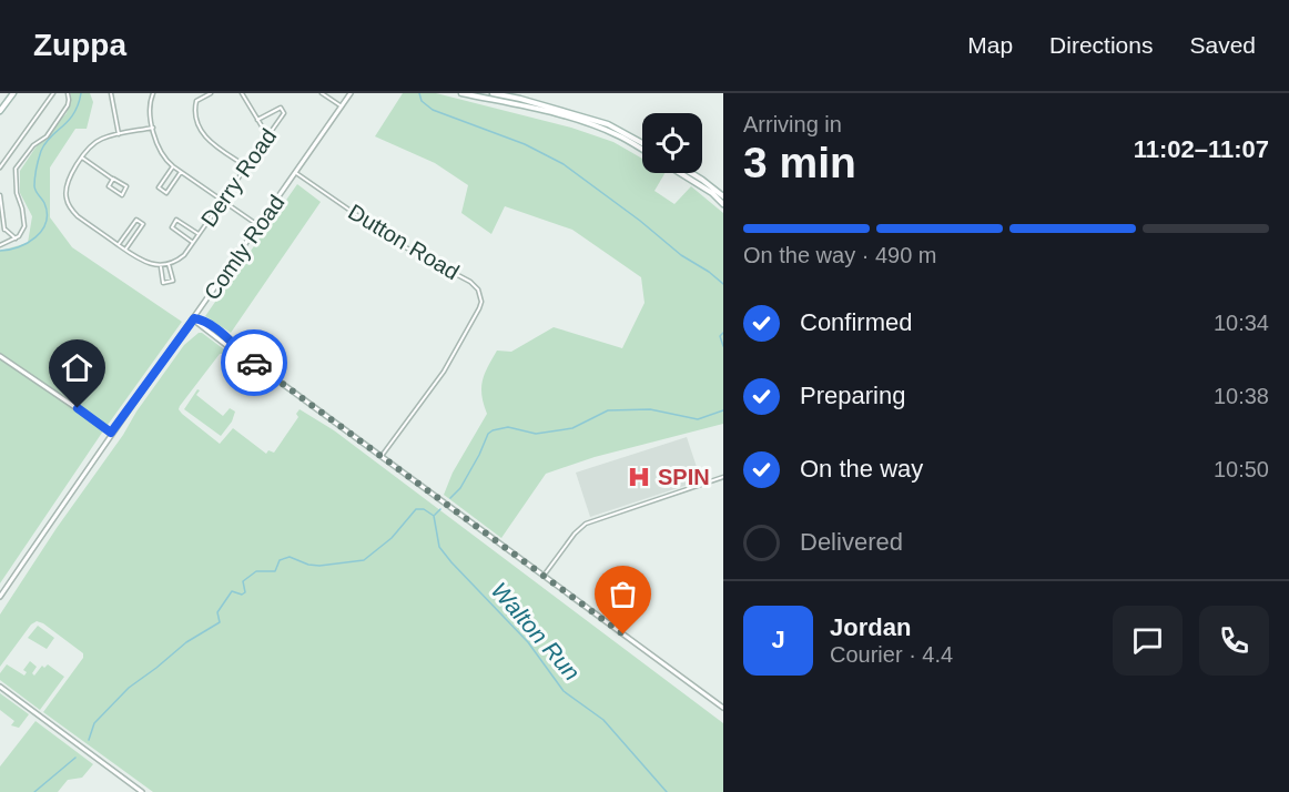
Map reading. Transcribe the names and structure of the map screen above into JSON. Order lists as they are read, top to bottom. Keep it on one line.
{"streets":{"street":["Derry Road","Dutton Road","Comly Road"]},"crossings":[["Dutton Road","Comly Road"]],"water":["Walton Run"],"places":{"hospital":["SPIN"]},"page":{"header":"Zuppa","nav":["Map","Directions","Saved"],"heading":["3 min","Arriving in","11:02–11:07"],"panel":["Jordan","Courier · 4.4"],"bar":"On the way · 490 m","list":[["Confirmed","10:34"],["Preparing","10:38"],["On the way","10:50"],"Delivered"],"round":"J"}}
